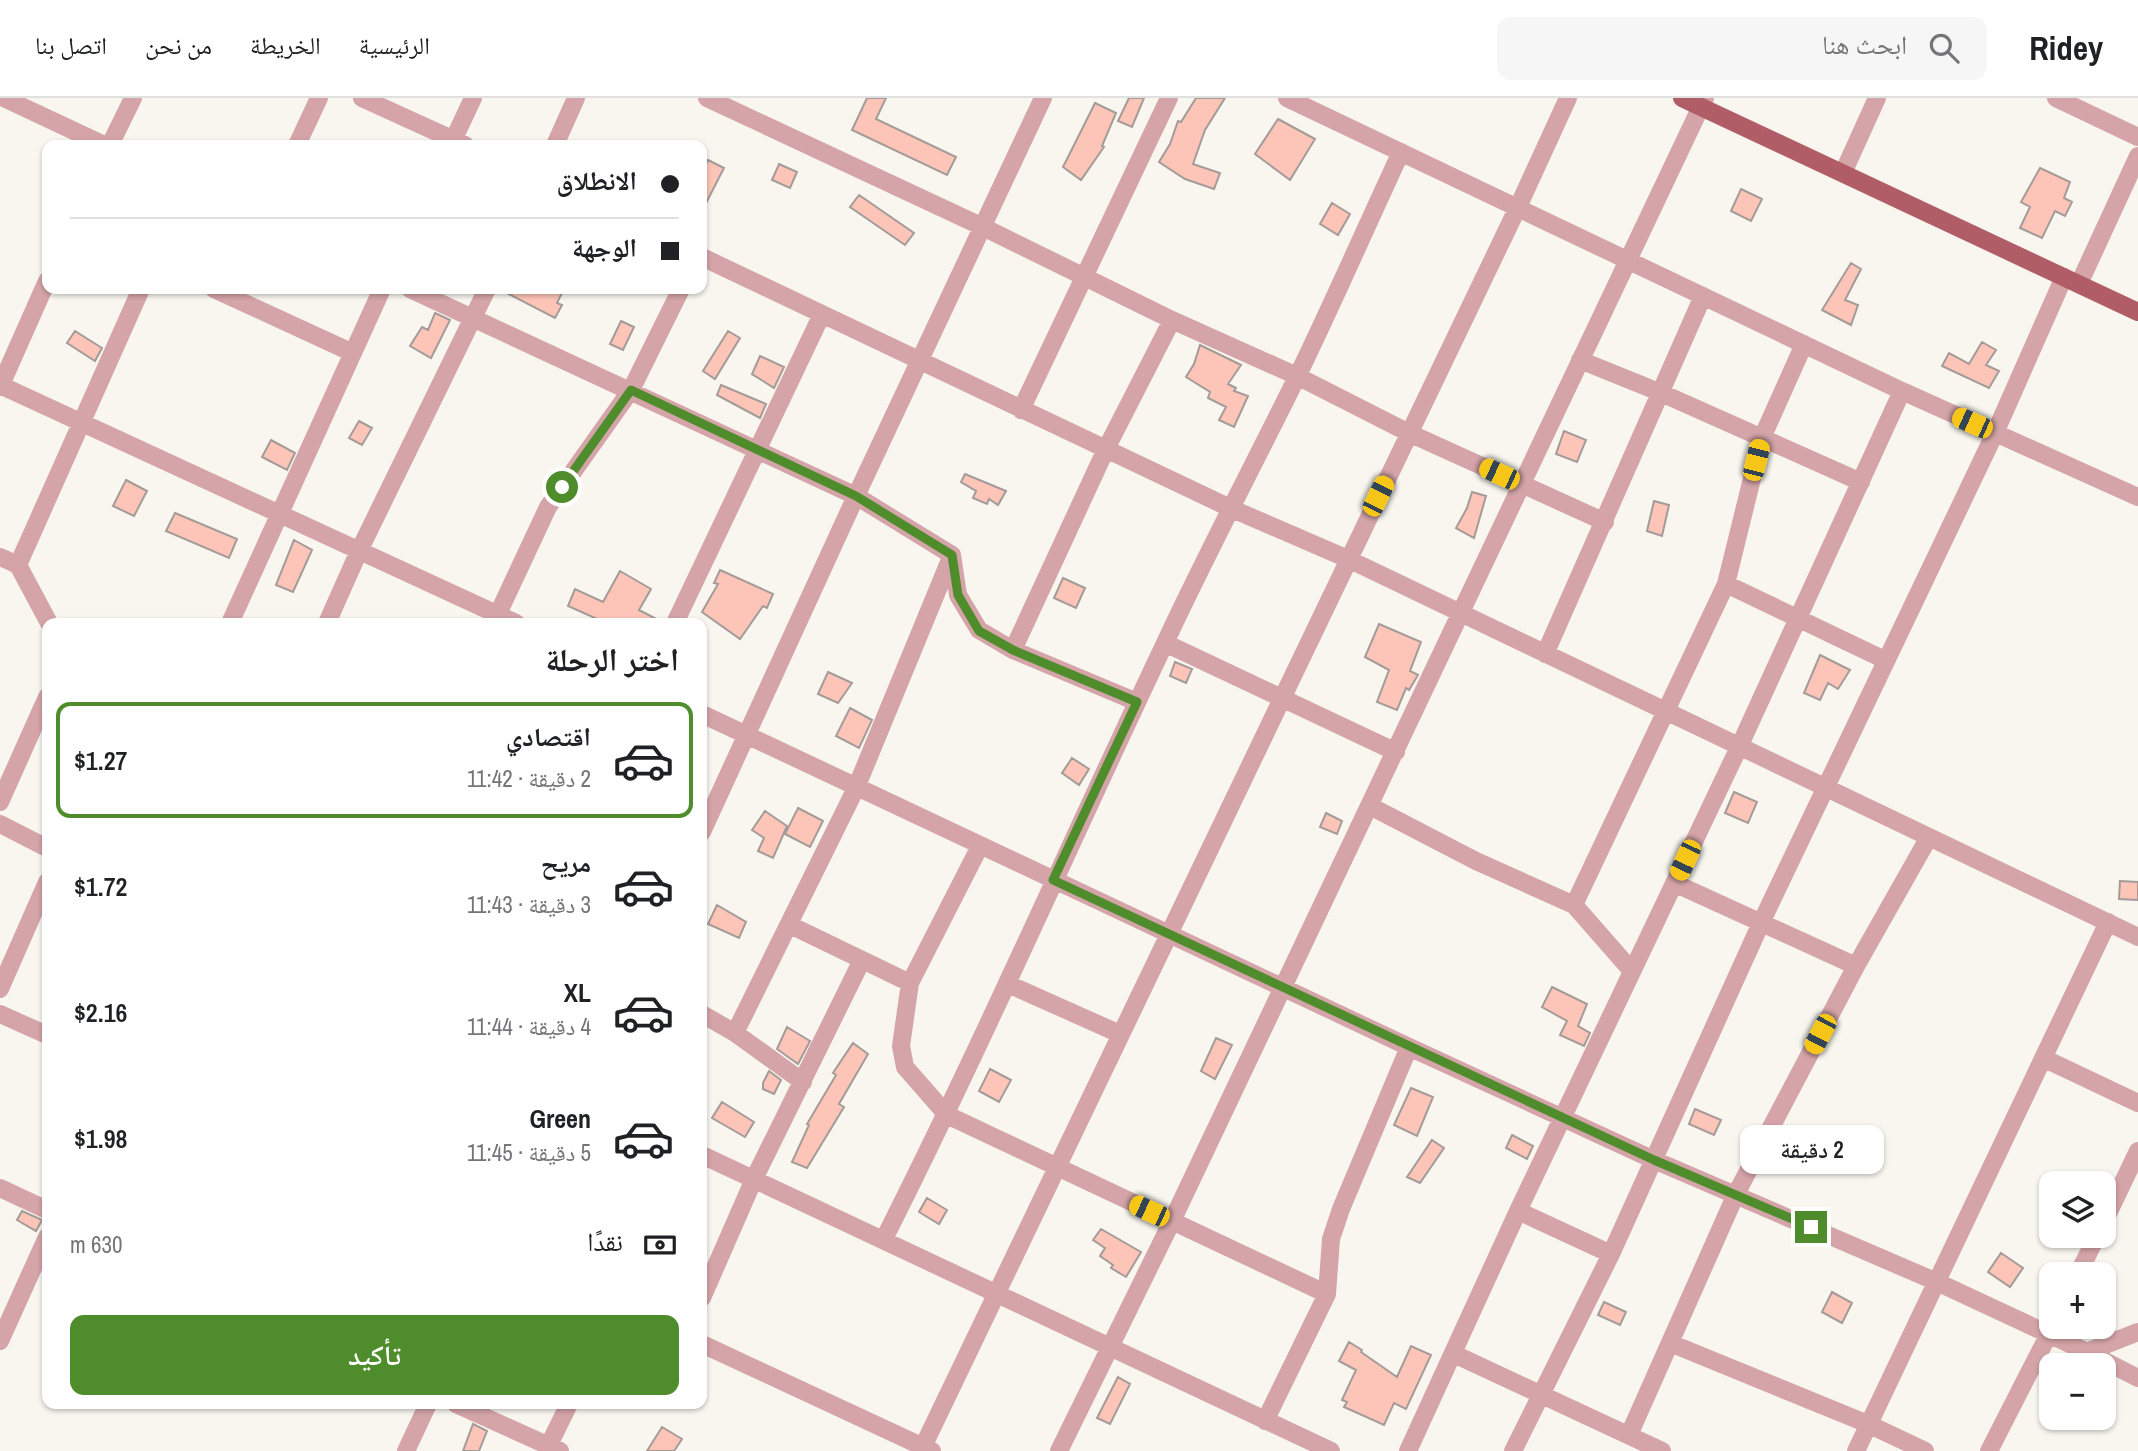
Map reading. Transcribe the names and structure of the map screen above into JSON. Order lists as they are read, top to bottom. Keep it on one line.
{"page":{"header":"Ridey","search":"ابحث هنا","nav":["الرئيسية","الخريطة","من نحن","اتصل بنا"],"banner":["الانطلاق","الوجهة"],"heading":"اختر الرحلة","list":[{"name":"اقتصادي","note":"2 دقيقة · 11:42","value":"$1.27"},{"name":"مريح","note":"3 دقيقة · 11:43","value":"$1.72"},{"name":"XL","note":"4 دقيقة · 11:44","value":"$2.16"},{"name":"Green","note":"5 دقيقة · 11:45","value":"$1.98"}],"bubble":"2 دقيقة","map_buttons":["+","−"],"pay":["نقدًا","630 m"],"buttons":"تأكيد"}}
